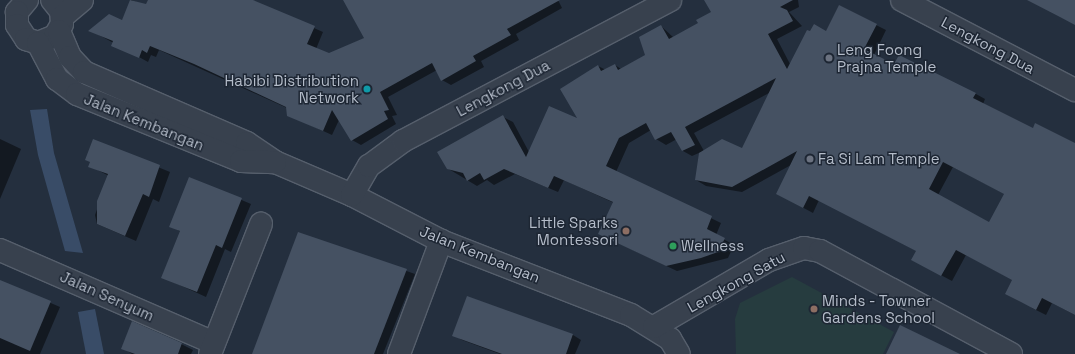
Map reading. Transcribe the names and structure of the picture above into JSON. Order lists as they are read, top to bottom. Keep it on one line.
{"streets":{"street":["Lengkong Dua","Jalan Kembangan","Lengkong Satu","Jalan Senyum"]},"crossings":[["Lengkong Dua","Jalan Kembangan"],["Jalan Kembangan","Lengkong Satu"]],"places":["Leng Foong Prajna Temple","Habibi Distribution Network","Fa Si Lam Temple","Little Sparks Montessori","Wellness","Minds - Towner Gardens School"]}
